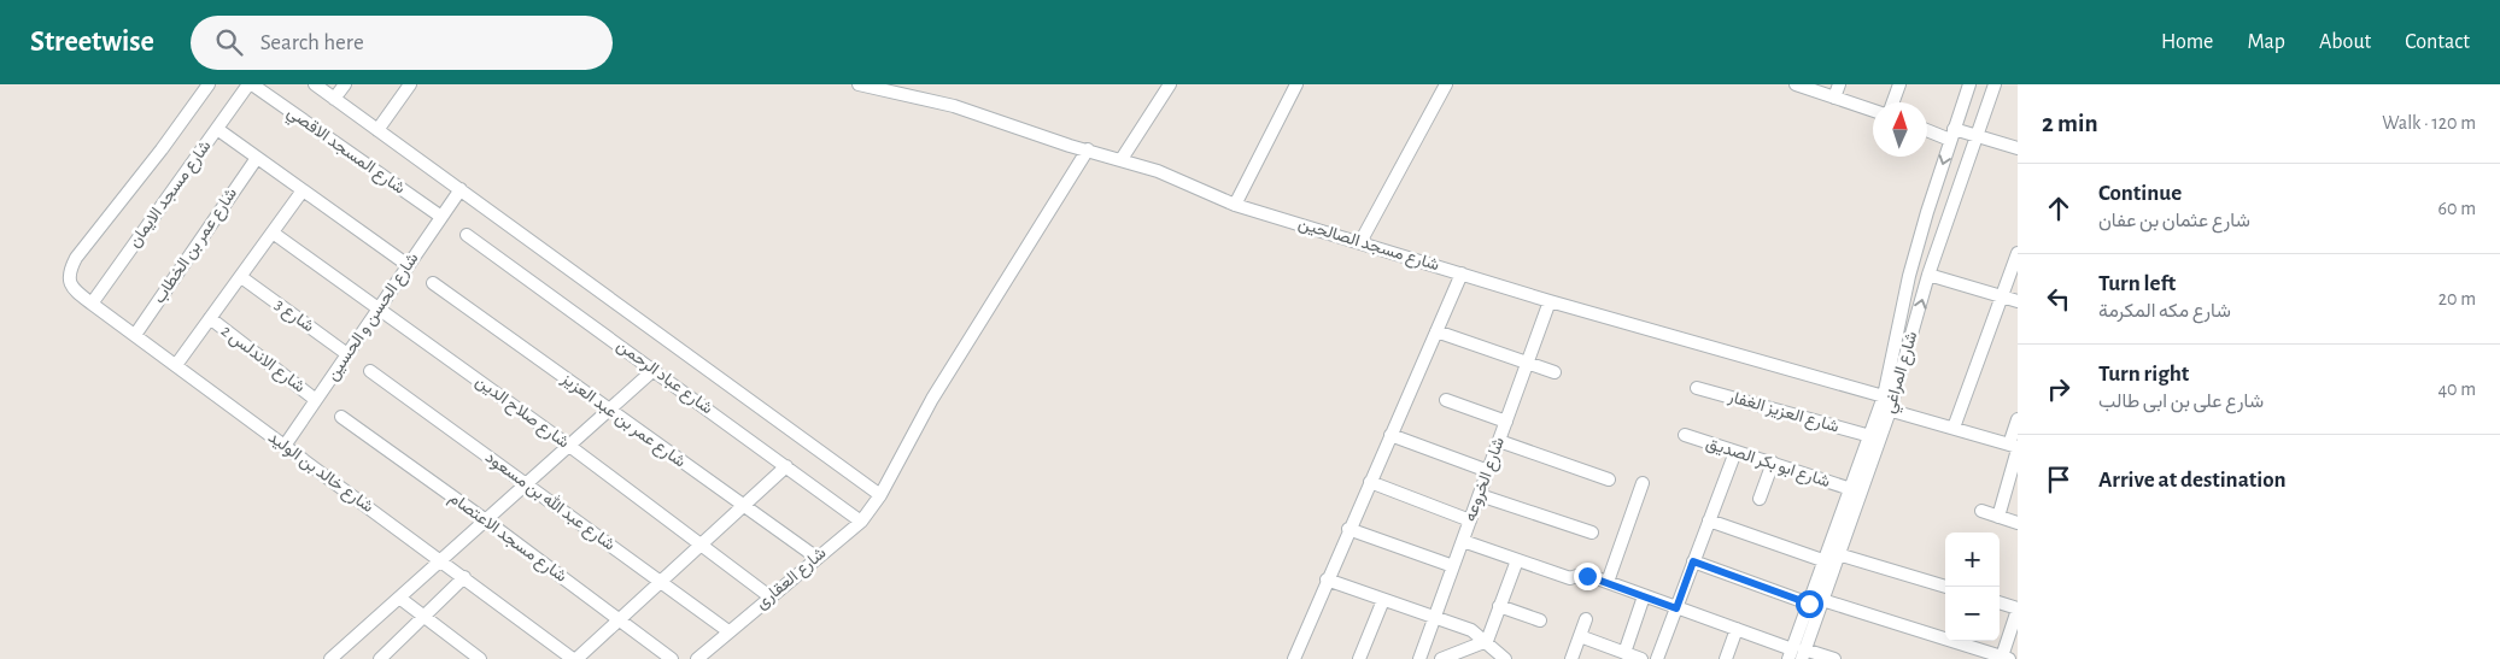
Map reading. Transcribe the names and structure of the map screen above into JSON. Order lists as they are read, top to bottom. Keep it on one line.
{"streets":{"street":["شارع المسجد الاقصي","شارع مسجد الايمان","شارع مسجد الصالحين","شارع عمر بن الخطاب","شارع 3","شارع الحسن و الحسين","شارع الاندلس 2","شارع المراغي","شارع عباد الرحمن","شارع صلاح الدين","شارع العزيز الغفار","شارع عمر بن عبد العزيز","شارع ابو بكر الصديق","شارع خالد بن الوليد","شارع الخروعه","شارع عبد الله بن مسعود","شارع مسجد الاعتصام","شارع العقارى"]},"crossings":[["شارع المسجد الاقصي","شارع مسجد الايمان"],["شارع المسجد الاقصي","شارع الحسن و الحسين"],["شارع مسجد الايمان","شارع خالد بن الوليد"],["شارع مسجد الصالحين","شارع المراغي"],["شارع مسجد الصالحين","شارع الخروعه"],["شارع مسجد الصالحين","شارع العقارى"],["شارع عمر بن الخطاب","شارع خالد بن الوليد"],["شارع 3","شارع الحسن و الحسين"],["شارع الحسن و الحسين","شارع الاندلس 2"],["شارع الحسن و الحسين","شارع صلاح الدين"],["شارع الحسن و الحسين","شارع خالد بن الوليد"],["شارع المراغي","شارع العزيز الغفار"],["شارع المراغي","شارع ابو بكر الصديق"],["شارع عباد الرحمن","شارع العقارى"],["شارع صلاح الدين","شارع العقارى"],["شارع عمر بن عبد العزيز","شارع العقارى"],["شارع عبد الله بن مسعود","شارع العقارى"]],"north":"top","page":{"header":"Streetwise","search":"Search here","nav":["Home","Map","About","Contact"],"heading":["2 min","Walk · 120 m"],"list":[["Continue","شارع عثمان بن عفان","60 m"],["Turn left","شارع مكه المكرمة","20 m"],["Turn right","شارع على بن ابى طالب","40 m"],"Arrive at destination"],"map_buttons":["+","−"]}}
